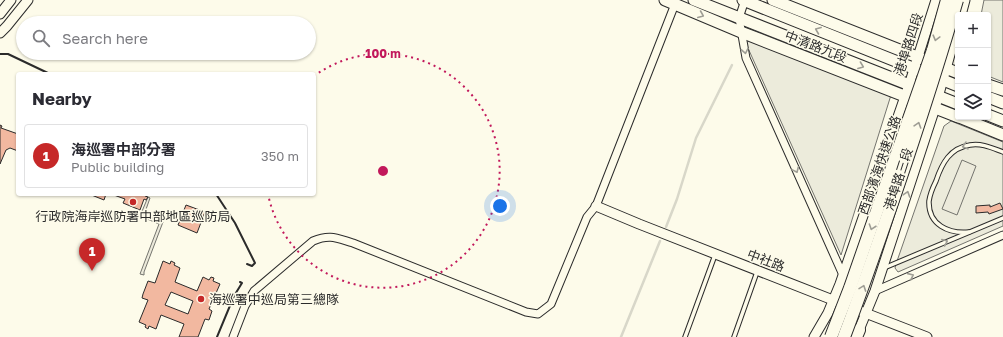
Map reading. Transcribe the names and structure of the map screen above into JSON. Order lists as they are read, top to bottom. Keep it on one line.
{"streets":{"highway":["西部濱海快速公路"],"main road":["中清路九段"],"street":["港埠路四段","港埠路三段","中社路"]},"crossings":[["港埠路四段","中清路九段"],["港埠路四段","港埠路三段"],["中清路九段","港埠路三段"],["港埠路三段","中社路"]],"places":["行政院海岸巡防署中部地區巡防局","海巡署中巡局第三總隊"],"page":{"map_buttons":["+","−"],"search":"Search here","heading":"Nearby","list":[{"mark":"1","name":"海巡署中部分署","note":"Public building","value":"350 m"}],"pins":"1"},"rings":["100 m"]}
